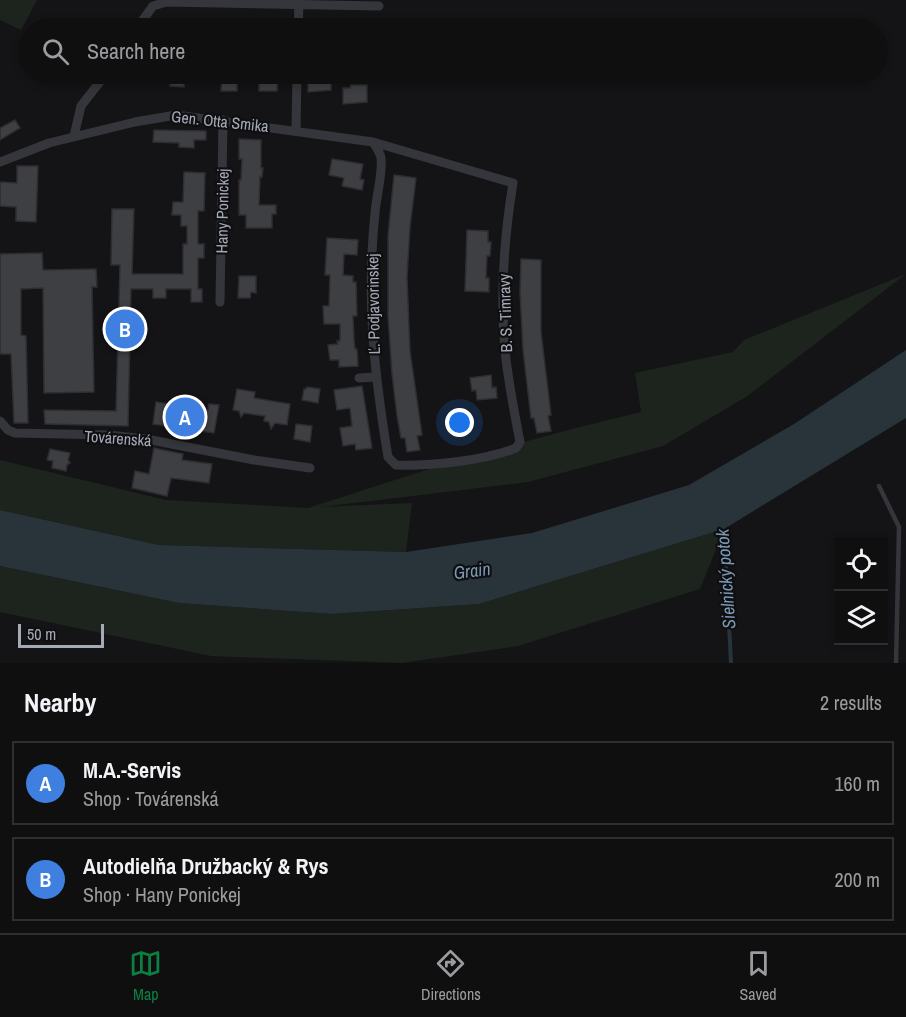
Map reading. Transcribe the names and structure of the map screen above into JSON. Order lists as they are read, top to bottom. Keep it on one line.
{"streets":{"street":["Gen. Otta Smika","Hany Ponickej","Ľ. Podjavorinskej","B. S. Timravy","Továrenská"]},"crossings":[["Gen. Otta Smika","Hany Ponickej"],["Gen. Otta Smika","Ľ. Podjavorinskej"],["Gen. Otta Smika","B. S. Timravy"],["Ľ. Podjavorinskej","B. S. Timravy"]],"water":["Grain","Sielnický potok"],"scale_bar":"50 m","page":{"search":"Search here","pins":["B","A"],"scale":"50 m","heading":["Nearby","2 results"],"list":[{"mark":"A","name":"M.A.-Servis","note":"Shop · Továrenská","value":"160 m"},{"mark":"B","name":"Autodielňa Družbacký & Rys","note":"Shop · Hany Ponickej","value":"200 m"}],"nav":["Map","Directions","Saved"]}}
